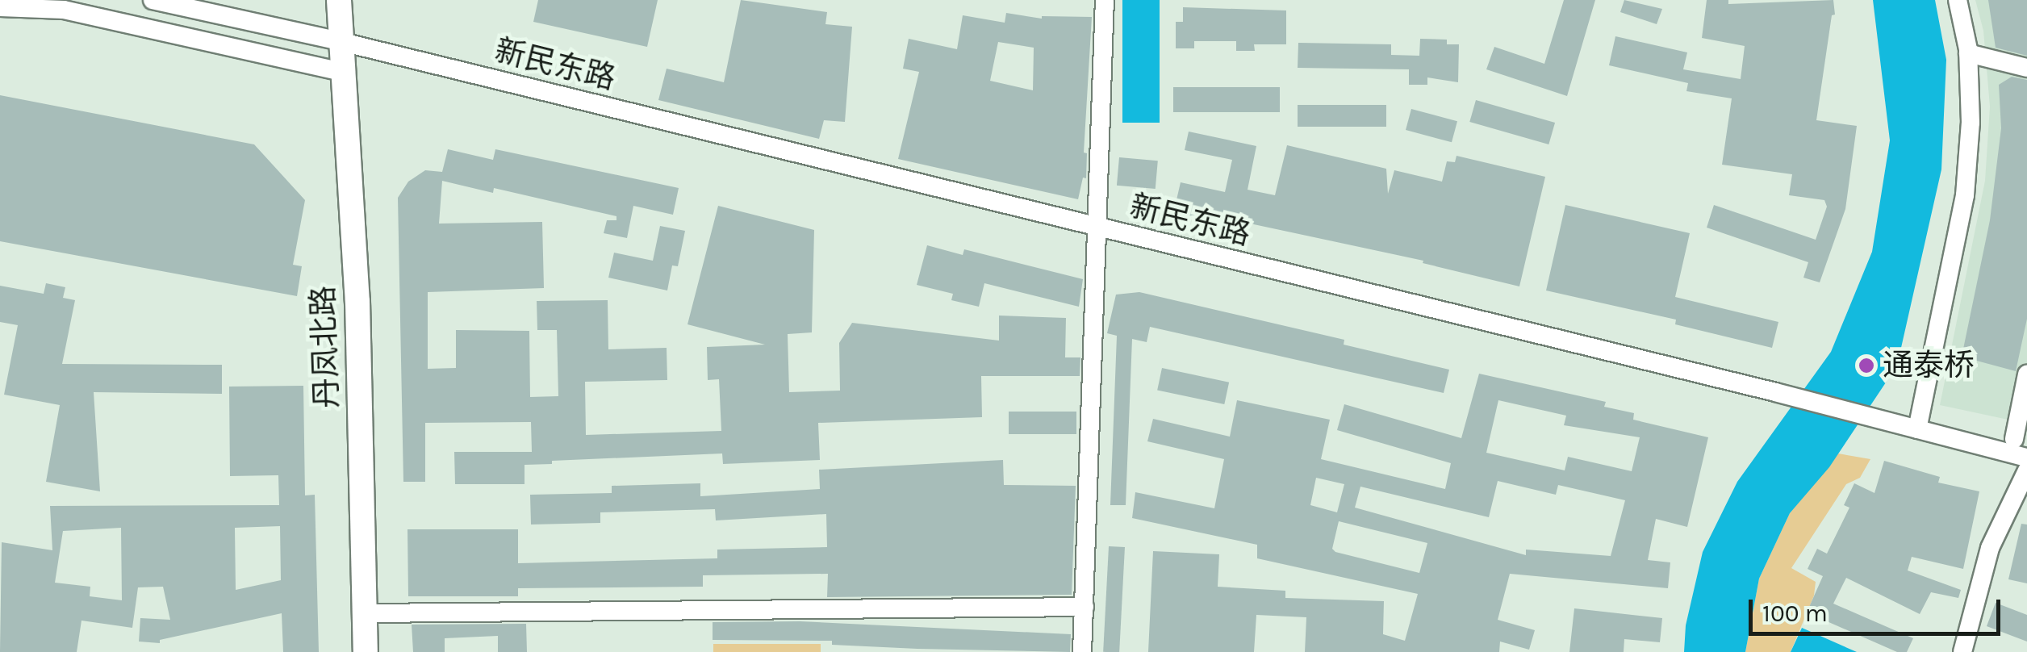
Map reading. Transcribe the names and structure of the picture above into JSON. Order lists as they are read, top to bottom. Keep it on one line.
{"streets":{"main road":["丹凤北路"],"street":["新民东路"]},"crossings":[["新民东路","丹凤北路"]],"places":["通泰桥"],"scale_bar":"100 m"}
